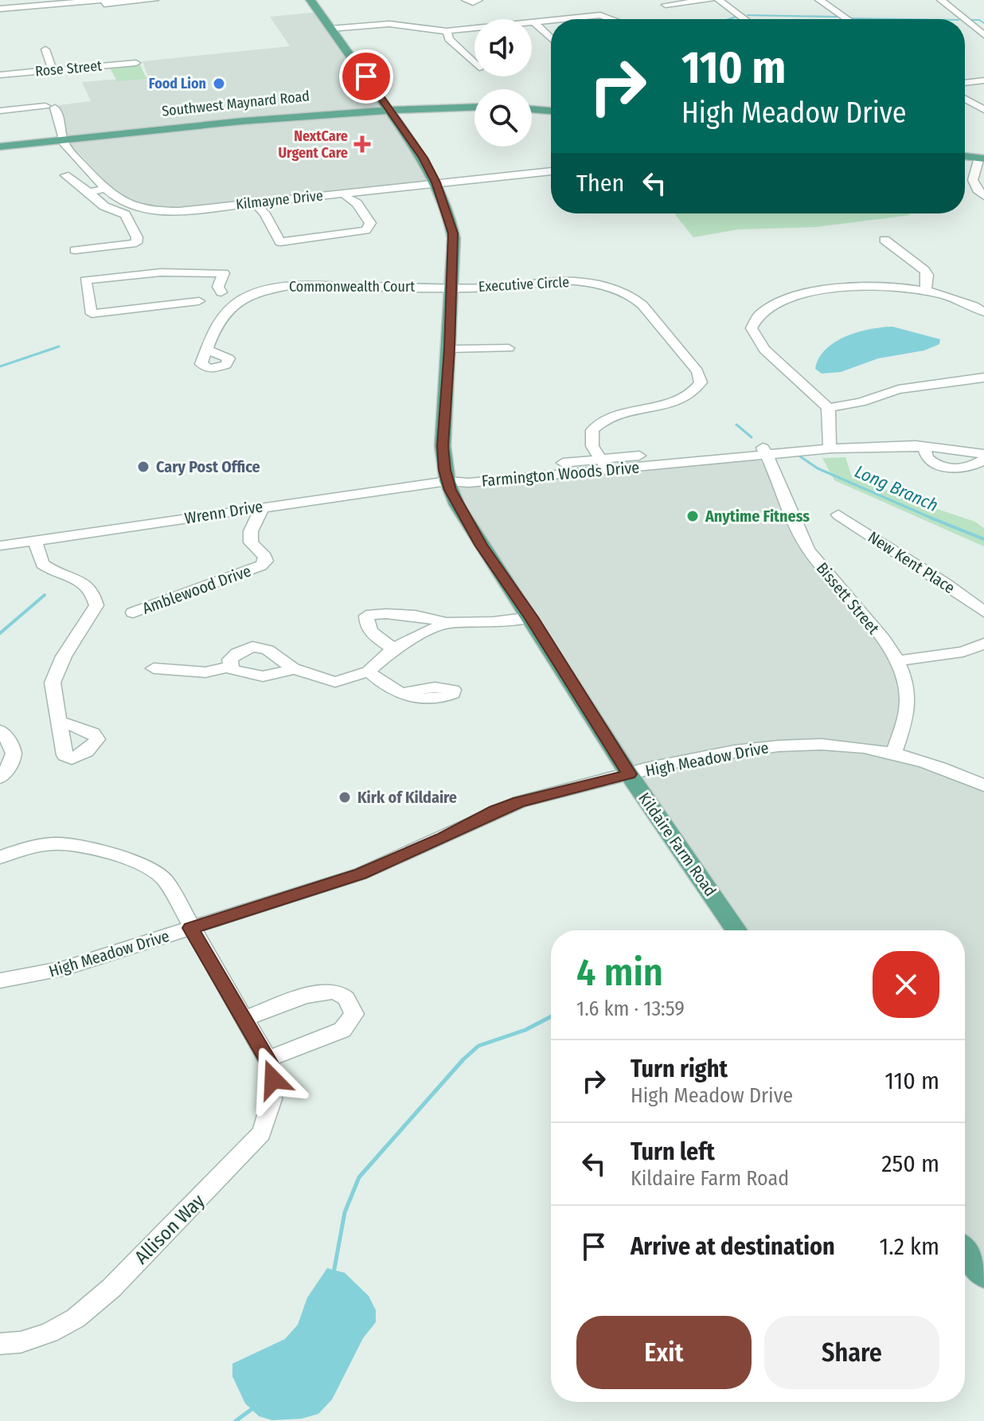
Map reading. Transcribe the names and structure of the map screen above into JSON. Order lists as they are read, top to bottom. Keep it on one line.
{"streets":{"main road":["Southwest Maynard Road","Kildaire Farm Road"],"street":["Rose Street","Kilmayne Drive","Executive Circle","Commonwealth Court","Farmington Woods Drive","Wrenn Drive","New Kent Place","Amblewood Drive","Bissett Street","High Meadow Drive","Allison Way"]},"crossings":[["Southwest Maynard Road","Kilmayne Drive"],["Southwest Maynard Road","Kildaire Farm Road"],["Kilmayne Drive","Kildaire Farm Road"],["Executive Circle","Commonwealth Court"],["Executive Circle","Farmington Woods Drive"],["Executive Circle","Kildaire Farm Road"],["Commonwealth Court","Kildaire Farm Road"],["Farmington Woods Drive","Wrenn Drive"],["Farmington Woods Drive","Bissett Street"],["Farmington Woods Drive","Kildaire Farm Road"],["Wrenn Drive","Amblewood Drive"],["Wrenn Drive","Kildaire Farm Road"],["Bissett Street","High Meadow Drive"],["High Meadow Drive","Kildaire Farm Road"],["High Meadow Drive","Allison Way"]],"water":["Long Branch"],"places":{"other":["Food Lion","Cary Post Office","Anytime Fitness","Kirk of Kildaire"],"health":["NextCare Urgent Care"]},"page":{"turn":["110 m","High Meadow Drive"],"then":"Then","heading":["4 min","1.6 km · 13:59"],"list":[{"name":"Turn right","note":"High Meadow Drive","value":"110 m"},{"name":"Turn left","note":"Kildaire Farm Road","value":"250 m"},{"name":"Arrive at destination","value":"1.2 km"}],"buttons":["Exit","Share"]}}
